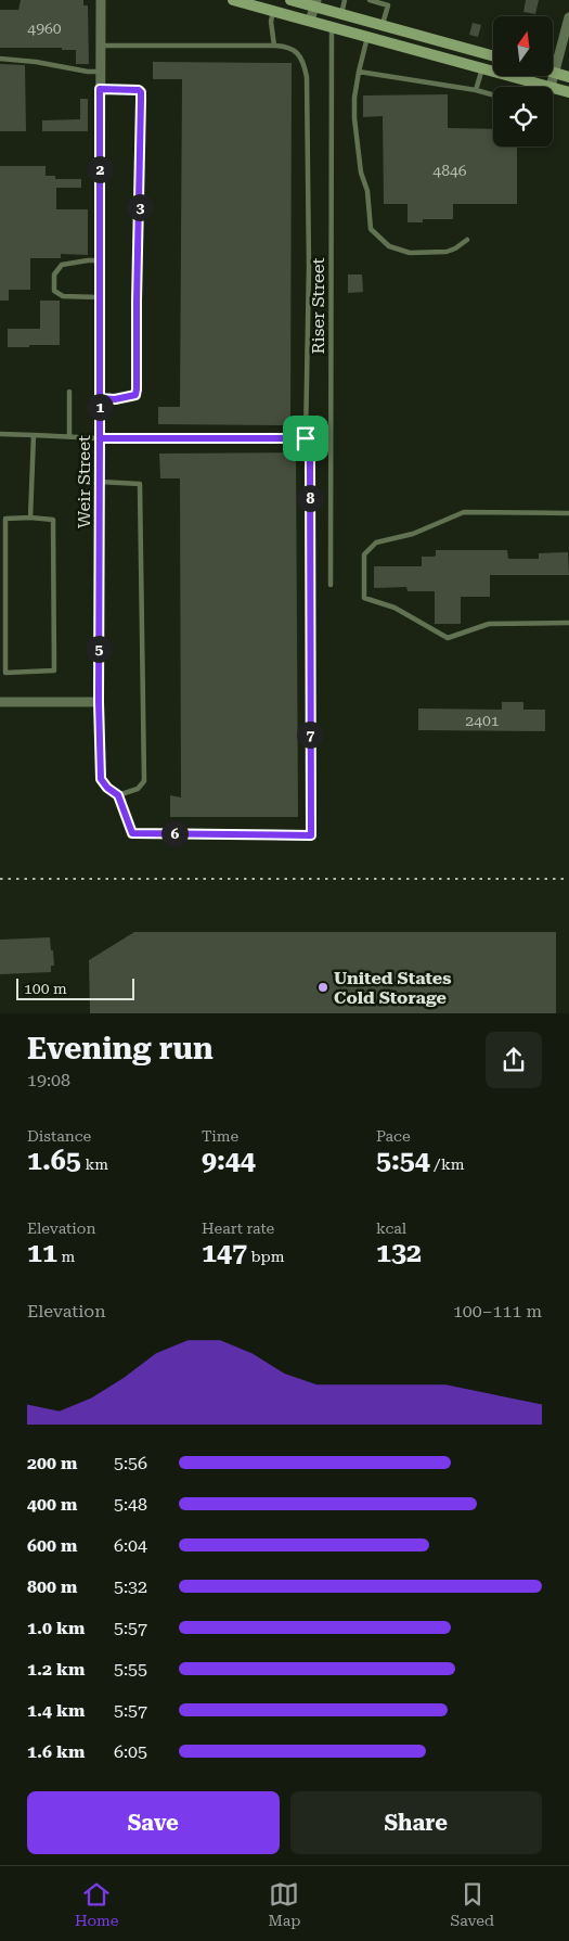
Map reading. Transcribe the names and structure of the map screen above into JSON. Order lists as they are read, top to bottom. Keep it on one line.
{"streets":{"street":["Weir Street"],"lane":["Riser Street"]},"places":["United States Cold Storage"],"house_numbers":["4960","4846","2401"],"scale_bar":"100 m","north":"top","page":{"pins":["2","3","1","8","5","7","6"],"scale":"100 m","heading":["Evening run","19:08"],"stats":[["Distance","1.65 km"],["Time","9:44"],["Pace","5:54 /km"],["Elevation","11 m"],["Heart rate","147 bpm"],["kcal","132"]],"chart":["Elevation","100–111 m"],"list":[{"name":"200 m","note":"5:56"},{"name":"400 m","note":"5:48"},{"name":"600 m","note":"6:04"},{"name":"800 m","note":"5:32"},{"name":"1.0 km","note":"5:57"},{"name":"1.2 km","note":"5:55"},{"name":"1.4 km","note":"5:57"},{"name":"1.6 km","note":"6:05"}],"buttons":["Save","Share"],"tabs":["Home","Map","Saved"]}}
